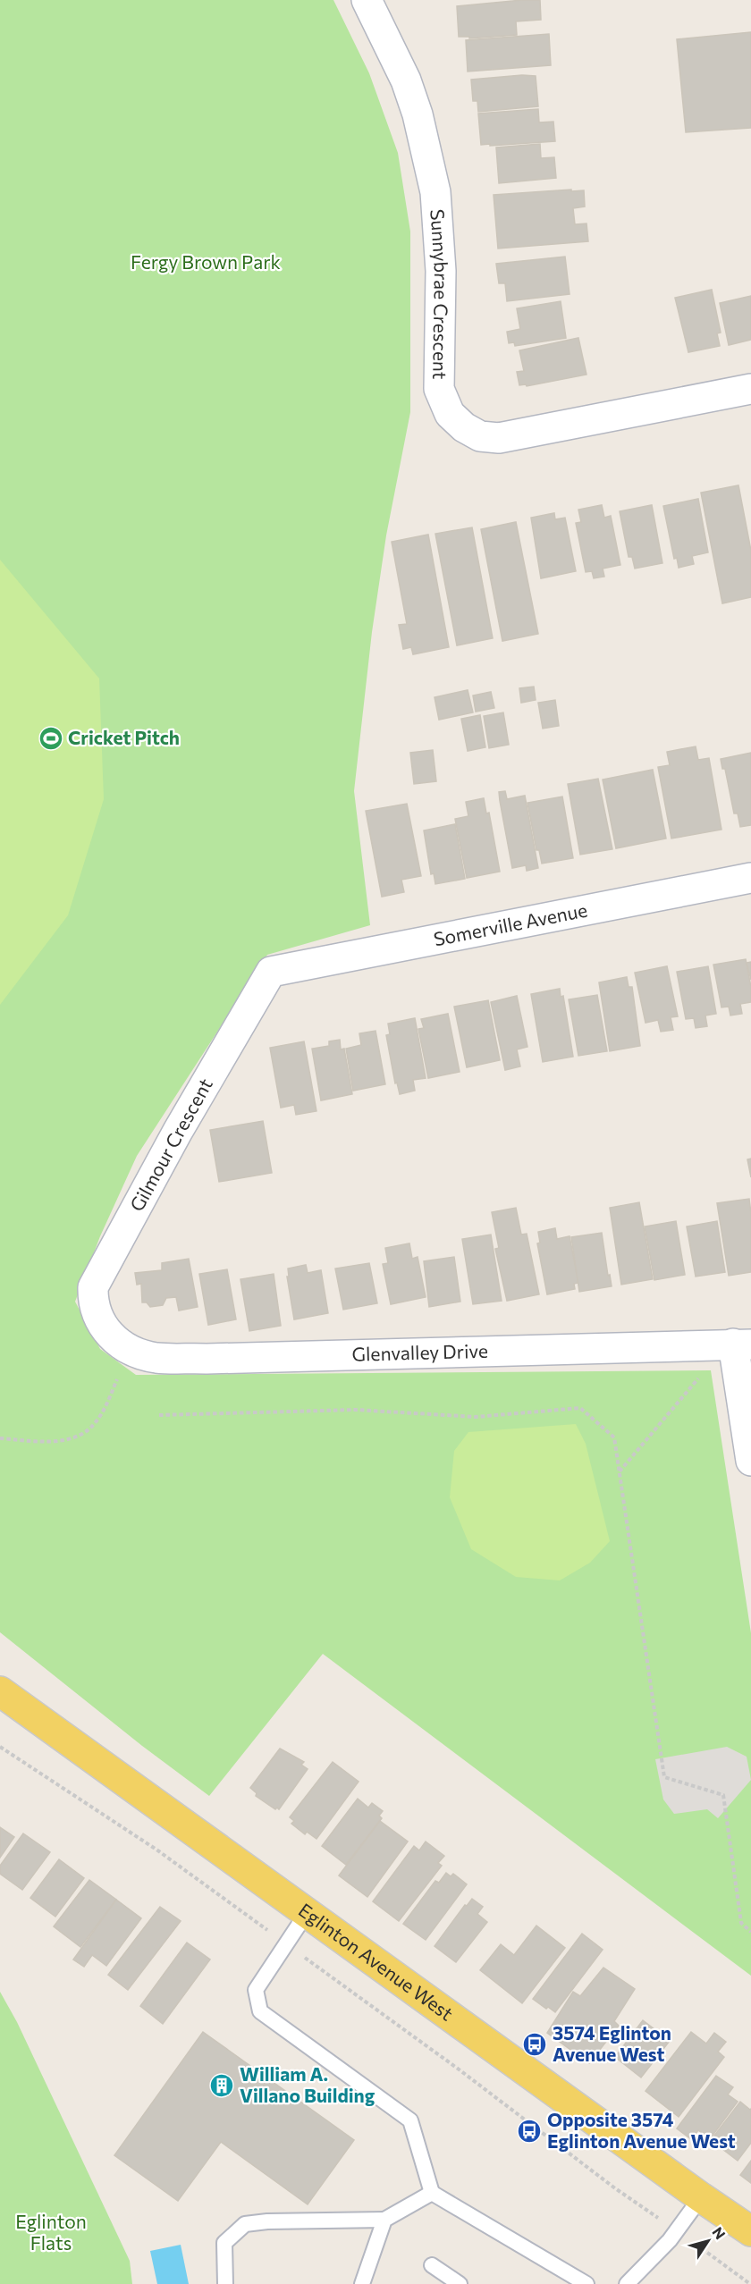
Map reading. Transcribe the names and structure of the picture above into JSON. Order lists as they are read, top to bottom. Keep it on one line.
{"streets":{"main road":["Eglinton Avenue West"],"street":["Sunnybrae Crescent","Somerville Avenue","Gilmour Crescent","Glenvalley Drive"]},"crossings":[["Somerville Avenue","Gilmour Crescent"],["Gilmour Crescent","Glenvalley Drive"]],"parks":["Fergy Brown Park","Eglinton Flats"],"places":{"sports":["Cricket Pitch"],"bus stop":["3574 Eglinton Avenue West","Opposite 3574 Eglinton Avenue West"],"building":["William A. Villano Building"]},"north":"top right"}
